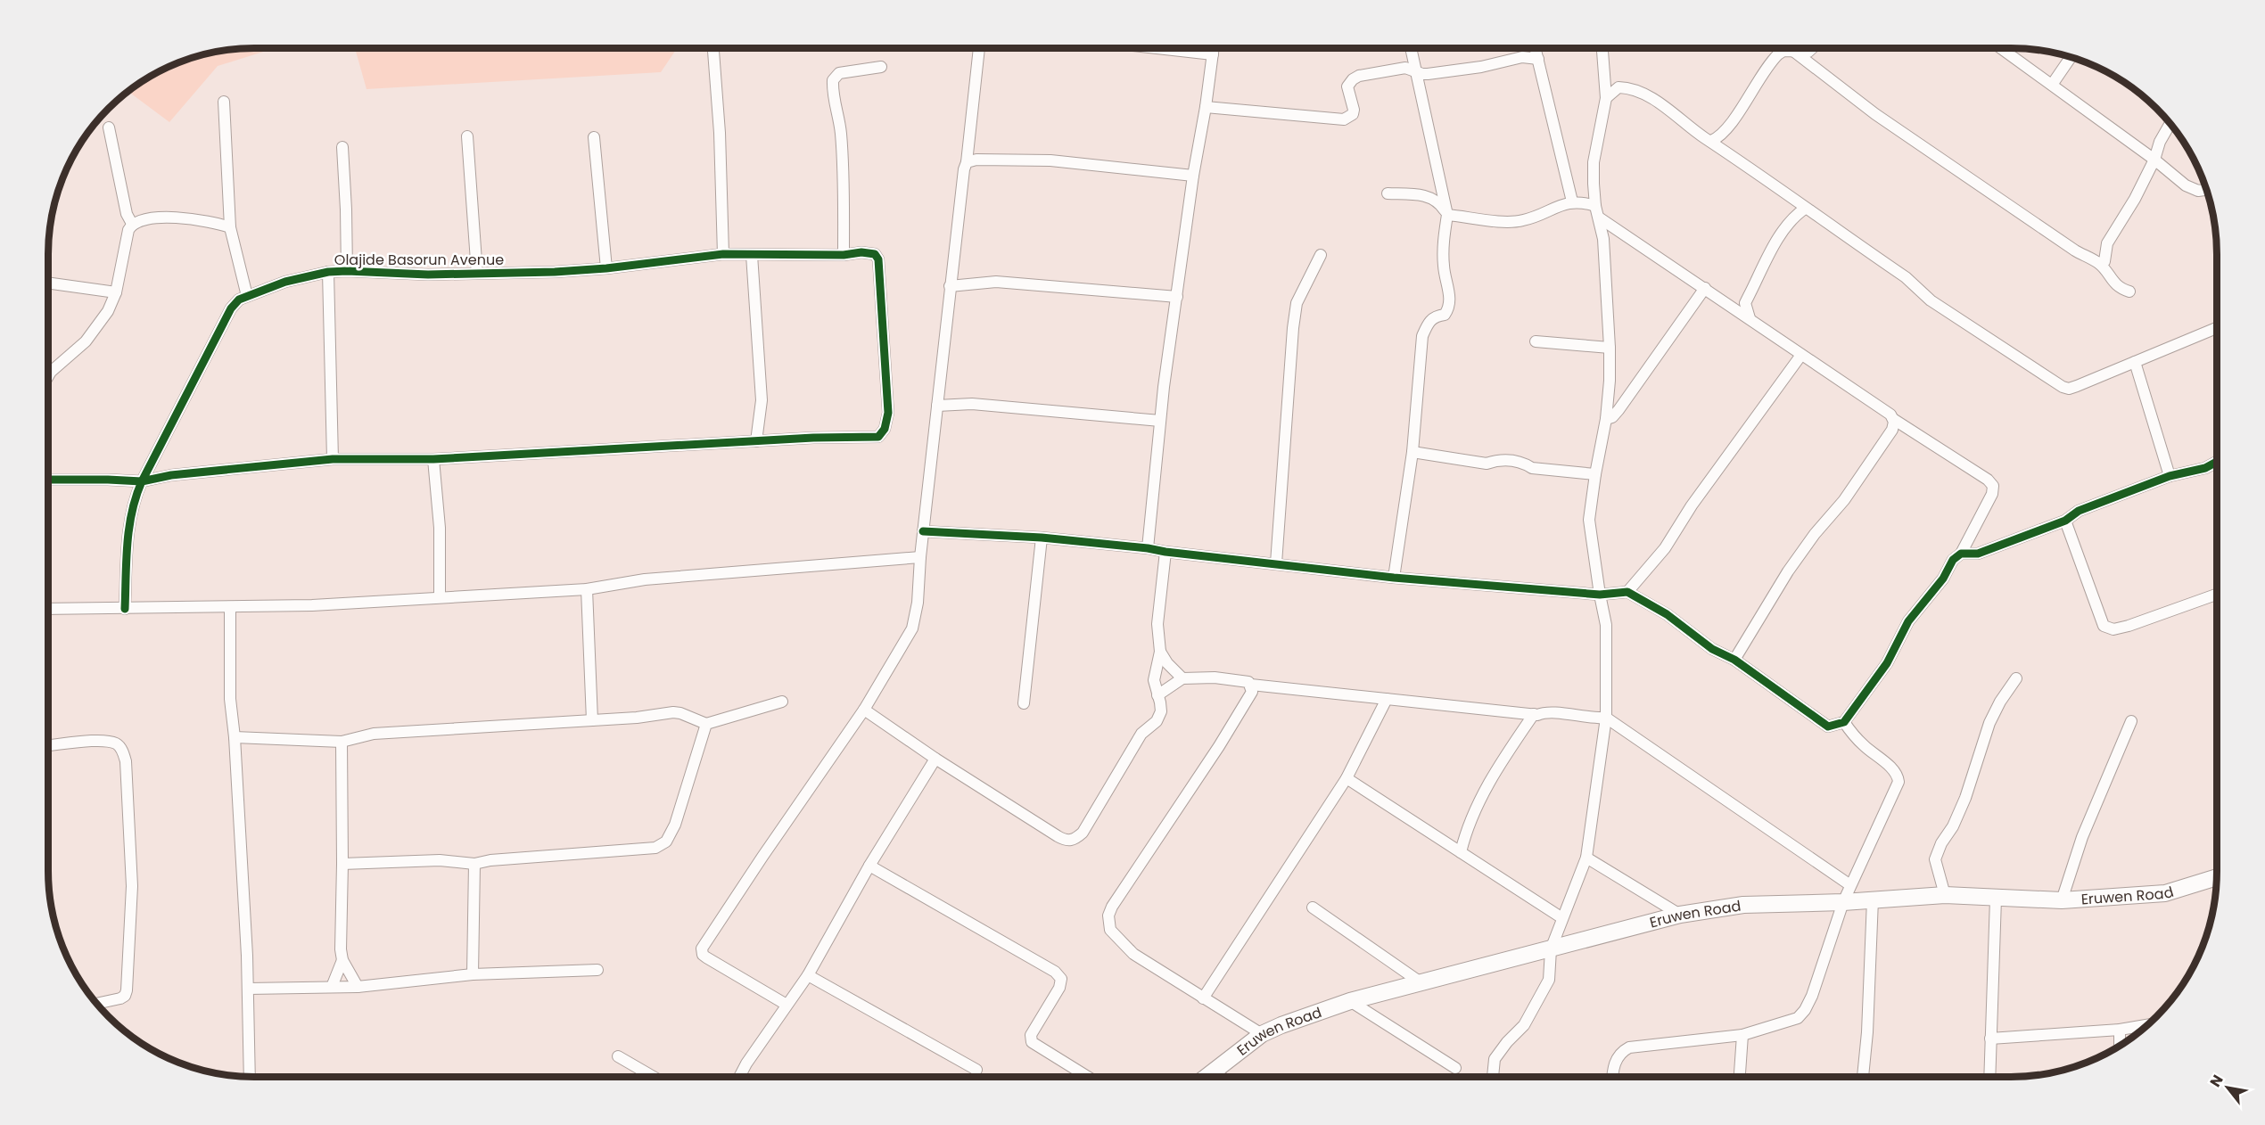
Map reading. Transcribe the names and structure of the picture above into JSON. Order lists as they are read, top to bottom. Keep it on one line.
{"streets":{"street":["Olajide Basorun Avenue","Eruwen Road"]},"north":"top left"}
